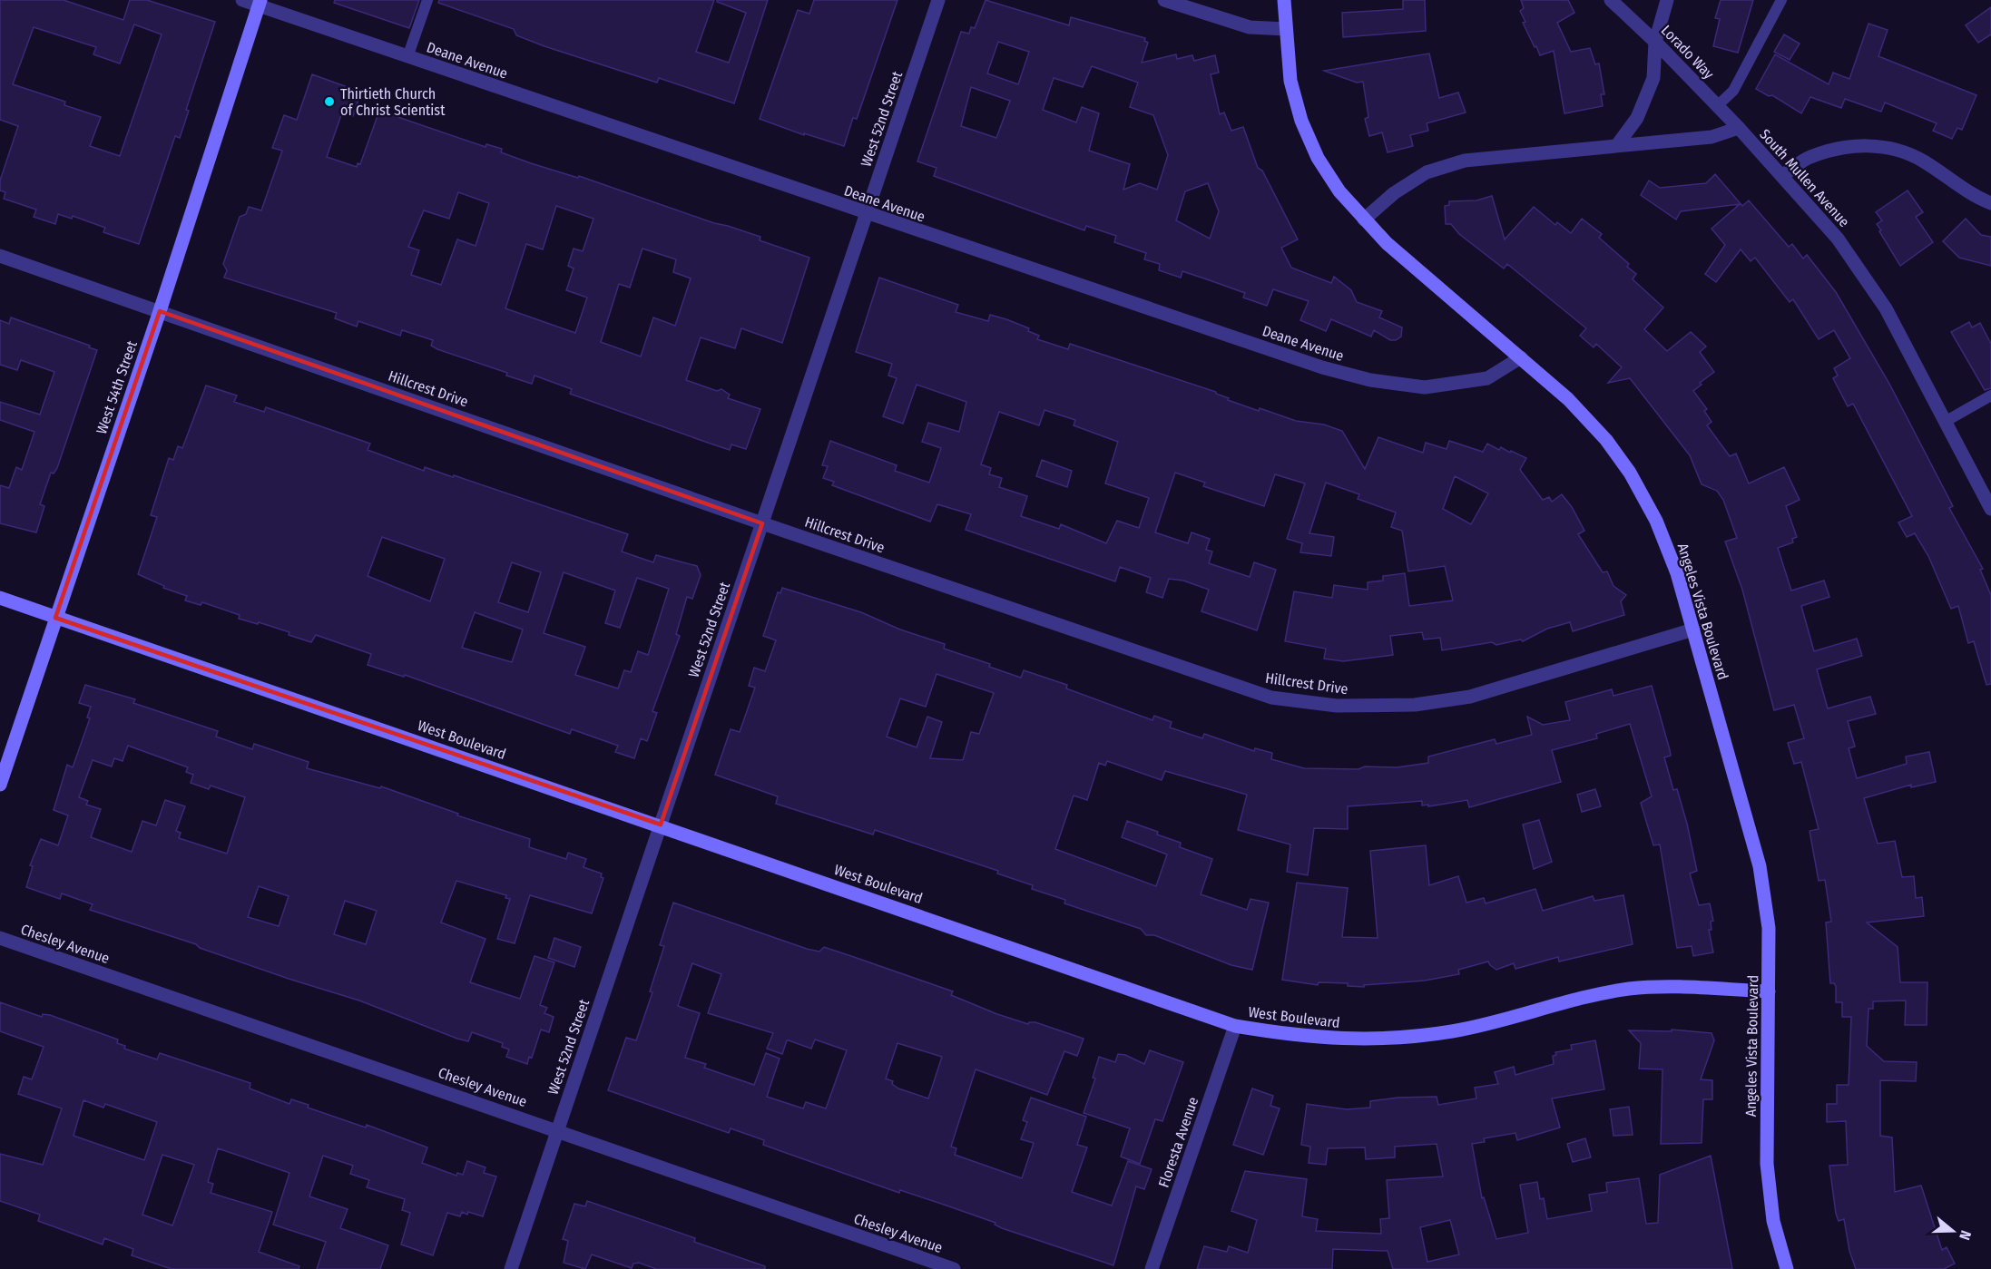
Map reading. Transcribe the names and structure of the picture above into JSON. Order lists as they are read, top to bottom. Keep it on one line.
{"streets":{"street":["Lorado Way","Deane Avenue","West 52nd Street","South Mullen Avenue","West 54th Street","Hillcrest Drive","Angeles Vista Boulevard","West Boulevard","Chesley Avenue","Floresta Avenue"]},"crossings":[["Lorado Way","South Mullen Avenue"],["Deane Avenue","West 52nd Street"],["Deane Avenue","West 54th Street"],["Deane Avenue","Angeles Vista Boulevard"],["West 52nd Street","Hillcrest Drive"],["West 52nd Street","West Boulevard"],["West 52nd Street","Chesley Avenue"],["South Mullen Avenue","Angeles Vista Boulevard"],["West 54th Street","Hillcrest Drive"],["West 54th Street","West Boulevard"],["Hillcrest Drive","Angeles Vista Boulevard"],["Angeles Vista Boulevard","West Boulevard"],["West Boulevard","Floresta Avenue"]],"places":["Thirtieth Church of Christ Scientist"],"north":"right"}
